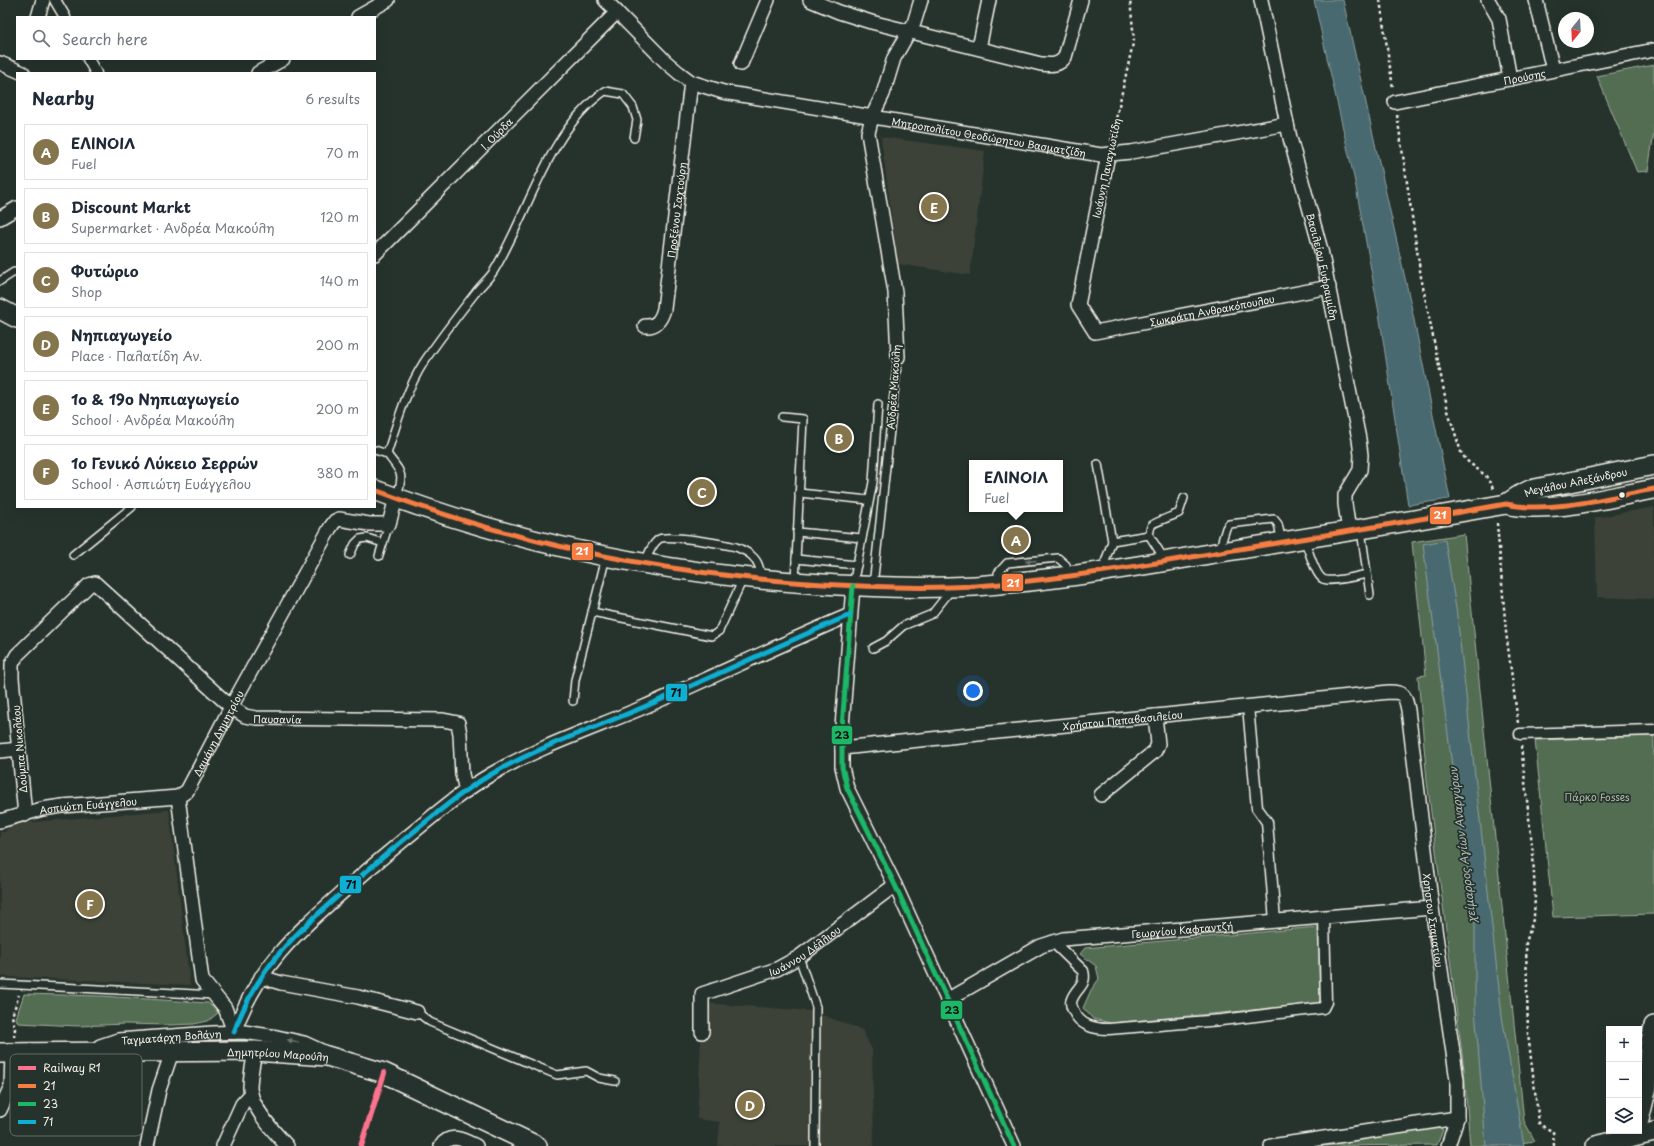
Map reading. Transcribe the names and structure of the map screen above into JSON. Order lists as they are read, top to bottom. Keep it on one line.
{"streets":{"main road":["Μεγάλου Αλεξάνδρου","Δημητρίου Μαρούλη"],"street":["Προύσης","Ι. Ούρδα","Μητροπολίτου Θεοδώρητου Βασματζίδη","Ιωάννη Παναγιωτίδη","Προξένου Σαχτούρη","Βασιλείου Ευφραιμίδη","Σωκράτη Ανθρακόπουλου","Ανδρέα Μακούλη","Παυσανία","Χρήστου Παπαβασιλείου","Δαμάνη Δημητρίου","Δούμπα Νικολάου","Ασπιώτη Ευάγγελου","Χρήστου Σταματίου","Γεωργίου Καφταντζή","Ιωάννου Δέλλιου","Ταγματάρχη Βολάνη"]},"crossings":[["Μητροπολίτου Θεοδώρητου Βασματζίδη","Ιωάννη Παναγιωτίδη"],["Μητροπολίτου Θεοδώρητου Βασματζίδη","Προξένου Σαχτούρη"],["Μητροπολίτου Θεοδώρητου Βασματζίδη","Βασιλείου Ευφραιμίδη"],["Μητροπολίτου Θεοδώρητου Βασματζίδη","Ανδρέα Μακούλη"],["Ιωάννη Παναγιωτίδη","Σωκράτη Ανθρακόπουλου"],["Βασιλείου Ευφραιμίδη","Σωκράτη Ανθρακόπουλου"],["Παυσανία","Δαμάνη Δημητρίου"],["Παυσανία","Δούμπα Νικολάου"],["Παυσανία","Ταγματάρχη Βολάνη"],["Χρήστου Παπαβασιλείου","Χρήστου Σταματίου"],["Δαμάνη Δημητρίου","Ασπιώτη Ευάγγελου"],["Δούμπα Νικολάου","Ασπιώτη Ευάγγελου"],["Χρήστου Σταματίου","Γεωργίου Καφταντζή"],["Ταγματάρχη Βολάνη","Δημητρίου Μαρούλη"]],"water":["χείμαρρος Αγίων Αναργύρων"],"parks":["Πάρκο Fosses"],"lines":["transit line 21","transit line 23","transit line 71","rail line R1"],"legend":["Railway R1","21","23","71"],"north":"bottom","page":{"search":"Search here","heading":["Nearby","6 results"],"list":[{"mark":"A","name":"ΕΛΙΝΟΙΛ","note":"Fuel","value":"70 m"},{"mark":"B","name":"Discount Markt","note":"Supermarket · Ανδρέα Μακούλη","value":"120 m"},{"mark":"C","name":"Φυτώριο","note":"Shop","value":"140 m"},{"mark":"D","name":"Νηπιαγωγείο","note":"Place · Παλατίδη Αν.","value":"200 m"},{"mark":"E","name":"1ο & 19ο Νηπιαγωγείο","note":"School · Ανδρέα Μακούλη","value":"200 m"},{"mark":"F","name":"1ο Γενικό Λύκειο Σερρών","note":"School · Ασπιώτη Ευάγγελου","value":"380 m"}],"pins":["E","B","C","A","F","D"],"popup":["ΕΛΙΝΟΙΛ","Fuel"],"map_buttons":["+","−"]}}
